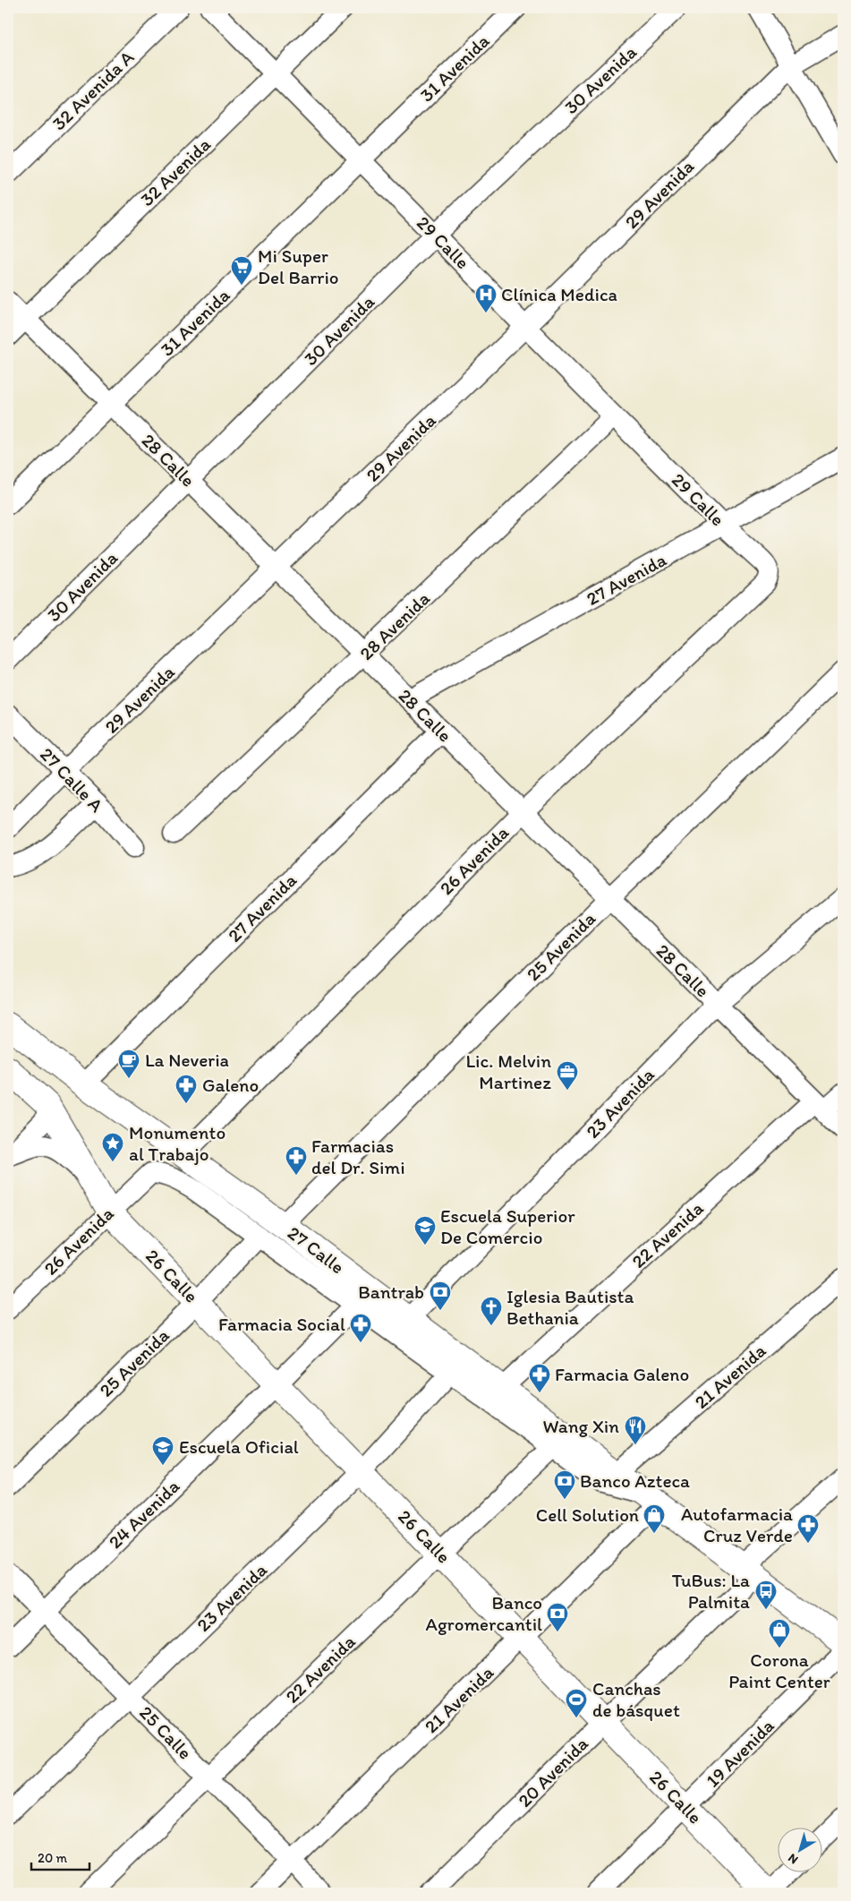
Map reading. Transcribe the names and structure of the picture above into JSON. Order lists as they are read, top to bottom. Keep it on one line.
{"streets":{"main road":["27 Calle","26 Calle"],"street":["31 Avenida","30 Avenida","32 Avenida A","32 Avenida","29 Avenida","29 Calle","28 Calle","27 Avenida","28 Avenida","27 Calle A","26 Avenida","25 Avenida","23 Avenida","22 Avenida","21 Avenida","24 Avenida","25 Calle","19 Avenida","20 Avenida"]},"crossings":[["31 Avenida","29 Calle"],["31 Avenida","28 Calle"],["30 Avenida","29 Calle"],["30 Avenida","28 Calle"],["32 Avenida","29 Calle"],["32 Avenida","28 Calle"],["29 Avenida","29 Calle"],["29 Avenida","28 Calle"],["29 Avenida","27 Calle A"],["29 Calle","27 Avenida"],["29 Calle","28 Avenida"],["29 Calle","26 Avenida"],["28 Calle","27 Avenida"],["28 Calle","28 Avenida"],["28 Calle","26 Avenida"],["28 Calle","25 Avenida"],["28 Calle","23 Avenida"],["28 Calle","22 Avenida"],["27 Avenida","27 Calle"],["26 Avenida","27 Calle"],["26 Avenida","26 Calle"],["25 Avenida","27 Calle"],["25 Avenida","26 Calle"],["23 Avenida","27 Calle"],["23 Avenida","26 Calle"],["23 Avenida","25 Calle"],["22 Avenida","27 Calle"],["22 Avenida","26 Calle"],["22 Avenida","25 Calle"],["27 Calle","21 Avenida"],["27 Calle","24 Avenida"],["27 Calle","20 Avenida"],["26 Calle","21 Avenida"],["26 Calle","24 Avenida"],["26 Calle","19 Avenida"],["26 Calle","20 Avenida"],["21 Avenida","25 Calle"],["24 Avenida","25 Calle"]],"places":{"supermarket":["Mi Super Del Barrio"],"hospital":["Clínica Medica"],"cafe":["La Neveria"],"office":["Lic. Melvin Martinez"],"pharmacy":["Galeno","Farmacias del Dr. Simi","Farmacia Social","Farmacia Galeno","Autofarmacia Cruz Verde"],"place":["Monumento al Trabajo"],"school or university":["Escuela Superior De Comercio","Escuela Oficial"],"bank":["Bantrab","Banco Azteca","Banco Agromercantil"],"church":["Iglesia Bautista Bethania"],"restaurant":["Wang Xin"],"shop":["Cell Solution","Corona Paint Center"],"bus stop":["TuBus: La Palmita"],"sports":["Canchas de básquet"]},"scale_bar":"20 m","north":"bottom left"}
